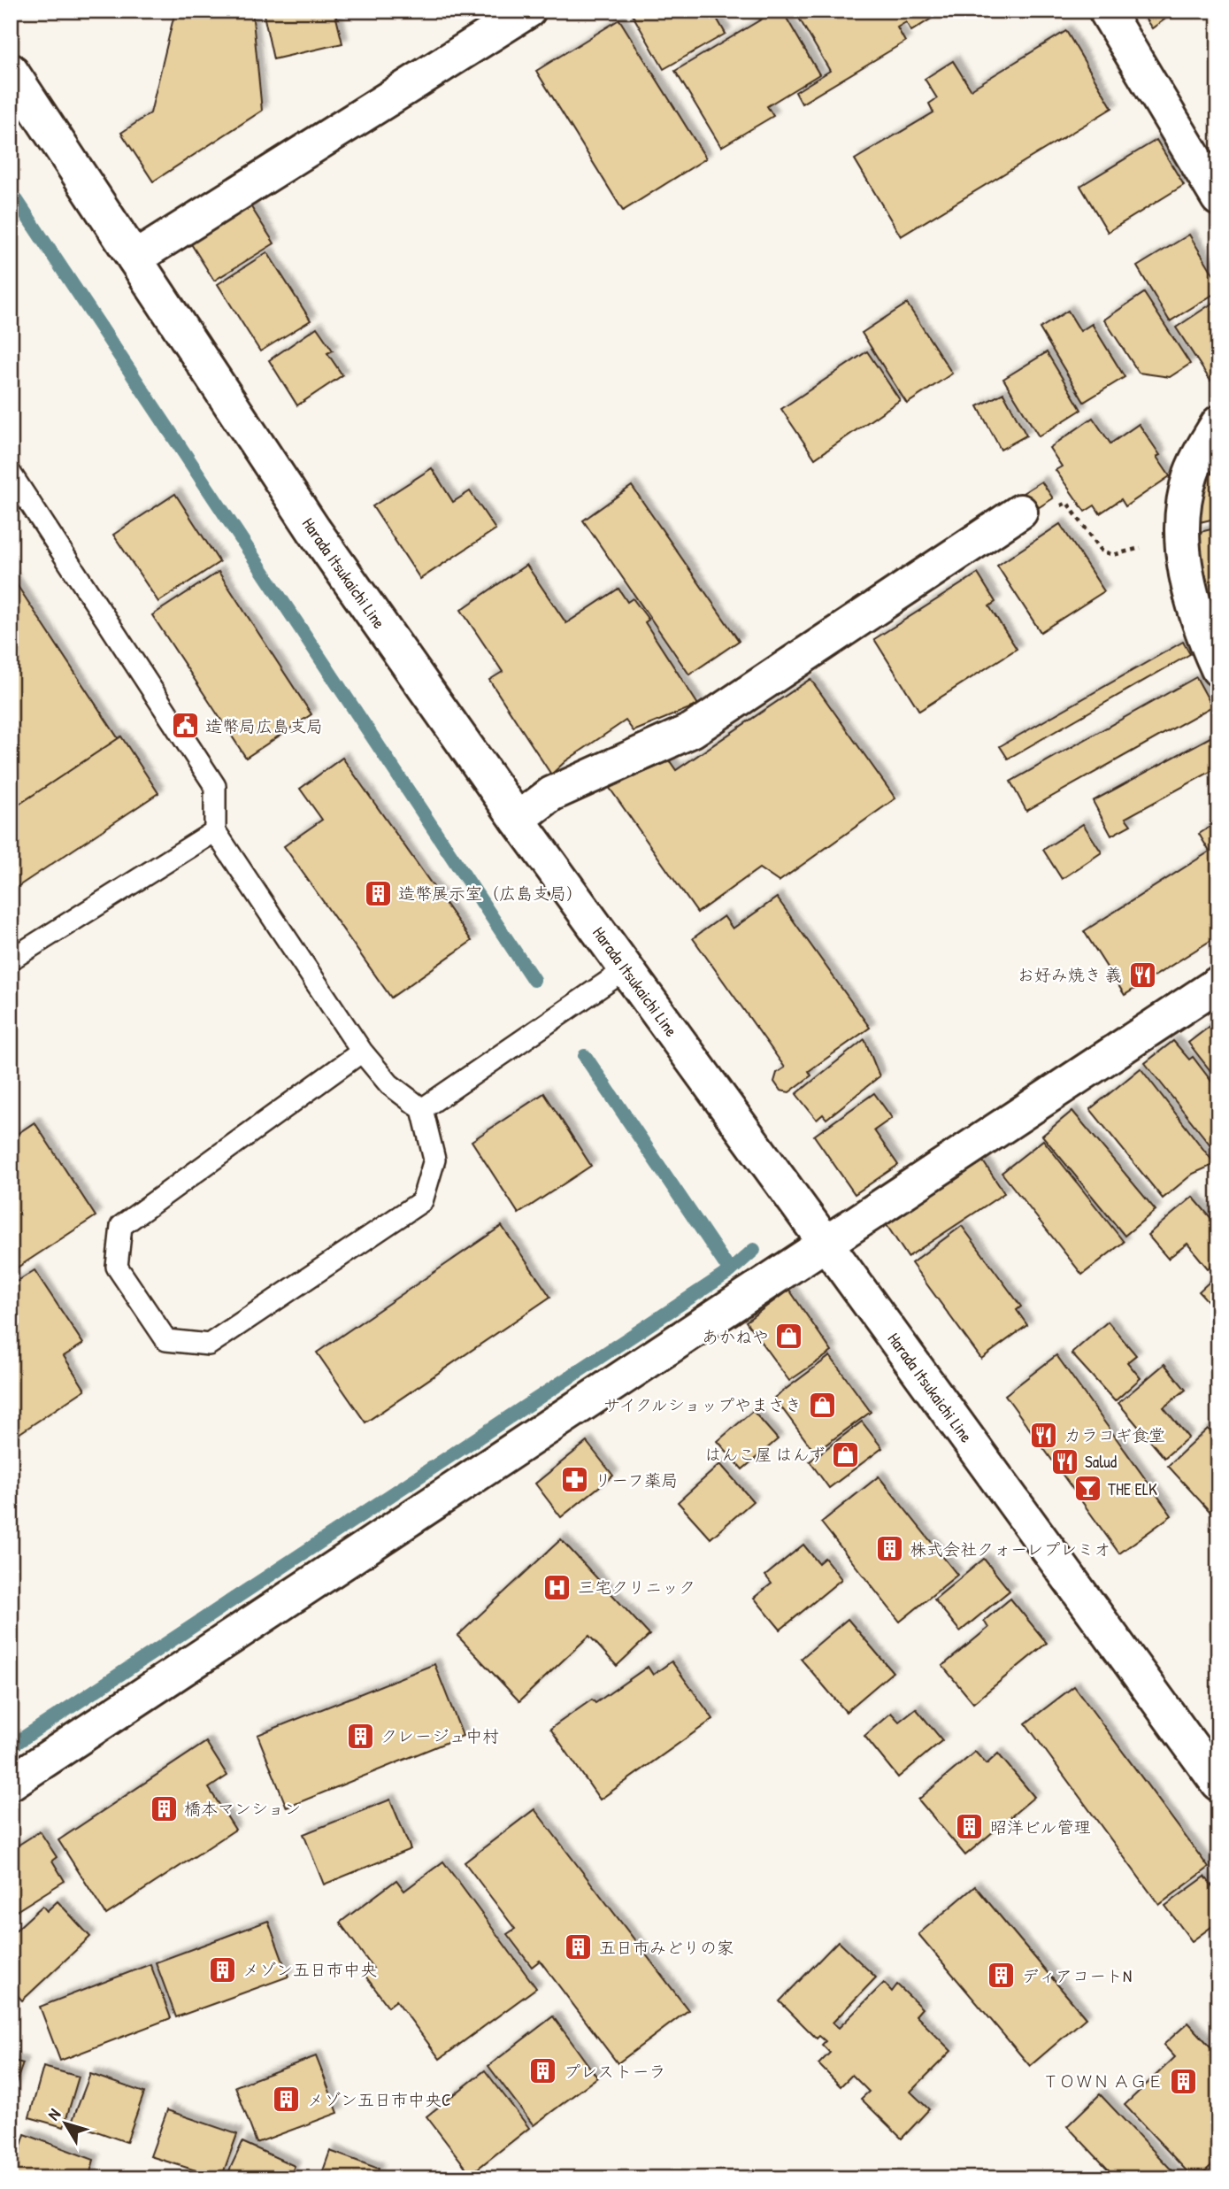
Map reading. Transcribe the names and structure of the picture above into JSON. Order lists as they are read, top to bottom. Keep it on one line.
{"streets":{"street":["Harada Itsukaichi Line"]},"places":{"public building":["造幣局広島支局"],"building":["造幣展示室（広島支局）","株式会社クォーレプレミオ","クレージュ中村","橋本マンション","昭洋ビル管理","五日市みどりの家","メゾン五日市中央","ディアコートN","プレストーラ","ＴＯＷＮ ＡＧＥ","メゾン五日市中央C"],"restaurant":["お好み焼き 義","カラコギ食堂","Salud"],"shop":["あかねや","サイクルショップやまさき","はんこ屋 はんず"],"pharmacy":["リーフ薬局"],"bar":["THE ELK"],"hospital":["三宅クリニック"]},"north":"top left"}
